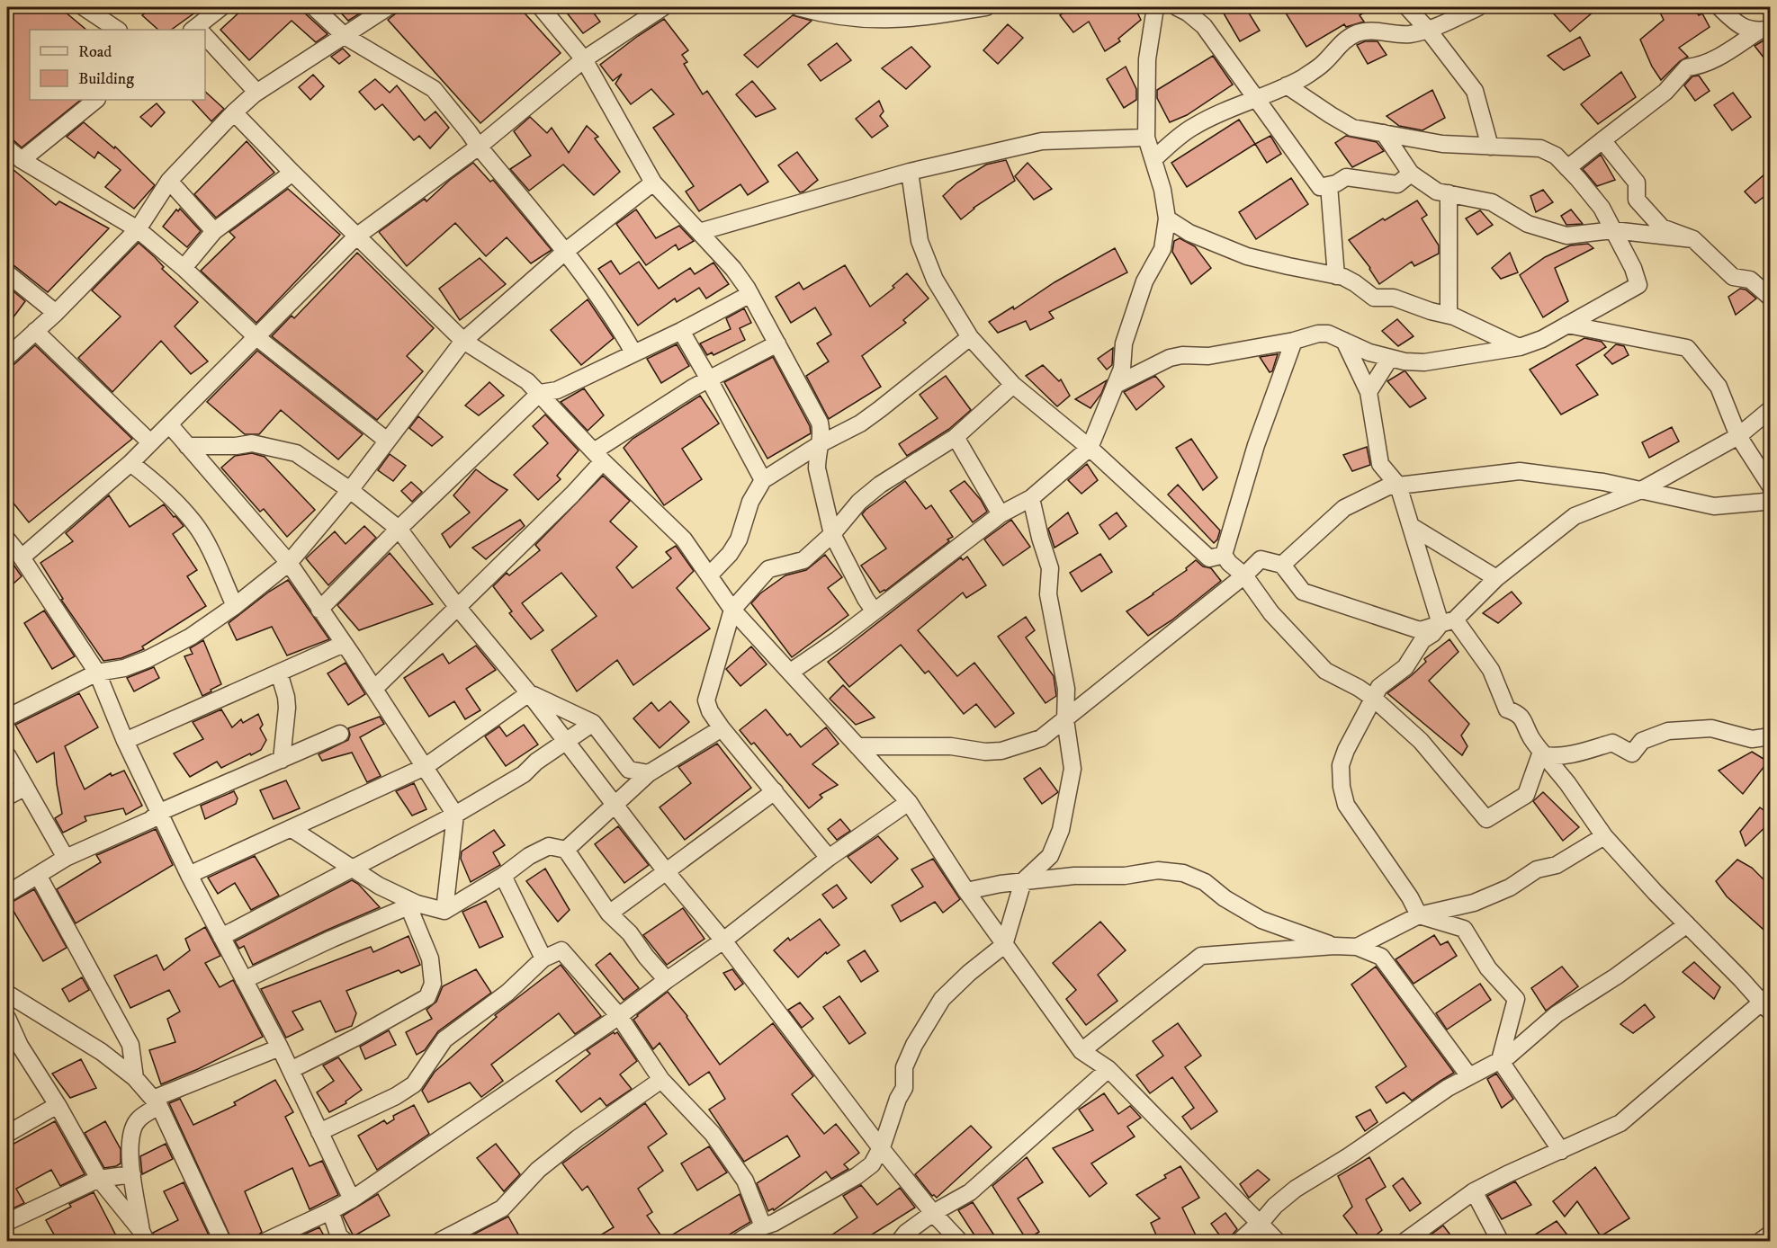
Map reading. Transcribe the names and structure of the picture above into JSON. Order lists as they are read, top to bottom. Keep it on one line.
{"legend":["Road","Building"]}
